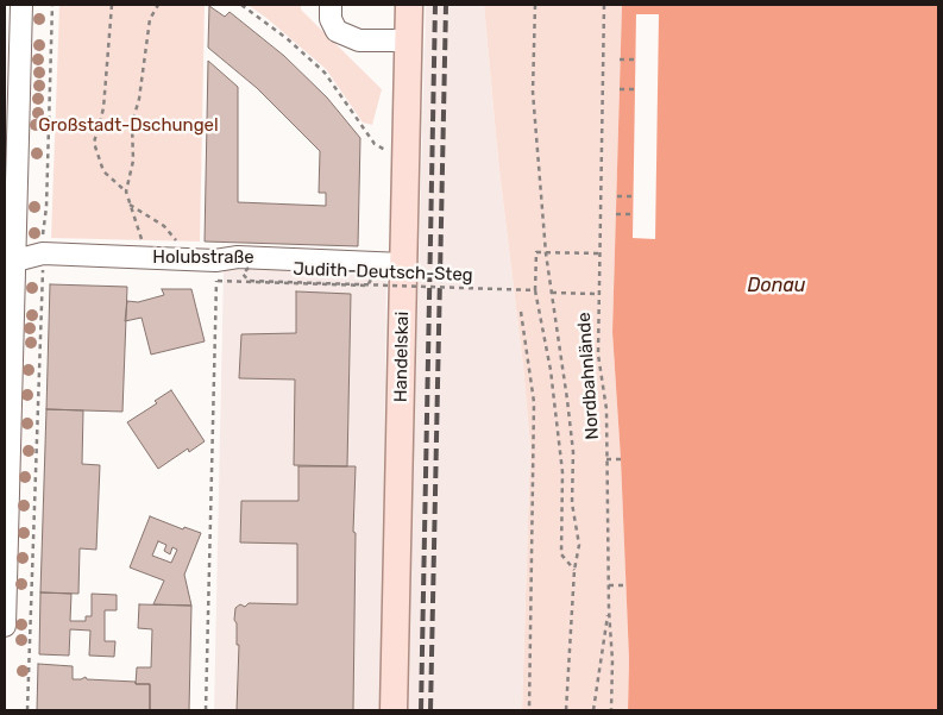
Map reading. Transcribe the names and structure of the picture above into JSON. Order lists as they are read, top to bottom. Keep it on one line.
{"streets":{"main road":["Handelskai"],"street":["Holubstraße"],"path":["Judith-Deutsch-Steg","Nordbahnlände"]},"crossings":[["Holubstraße","Handelskai"]],"water":["Donau"],"parks":["Großstadt-Dschungel"]}
